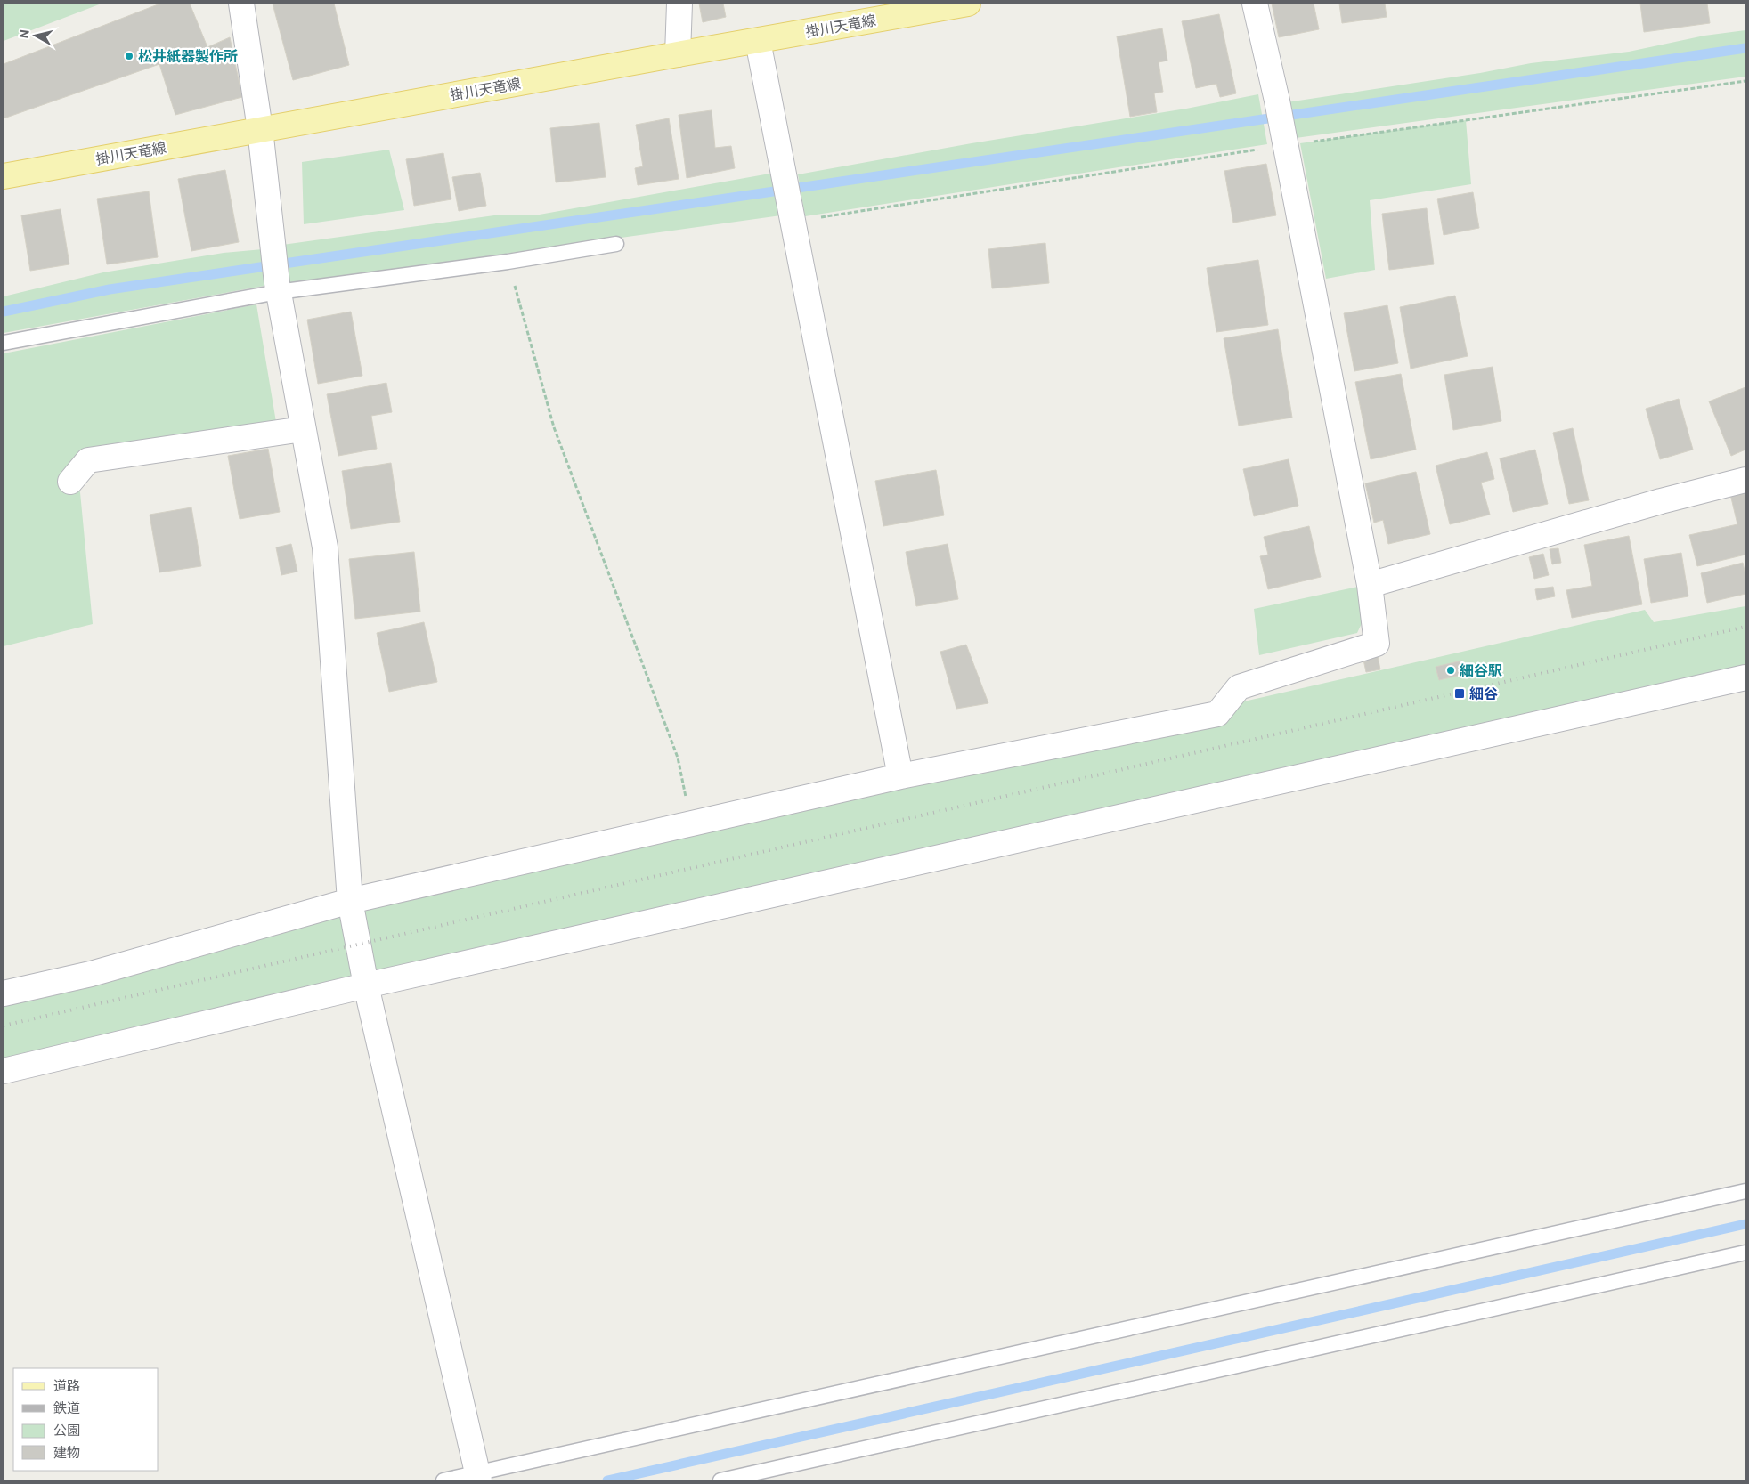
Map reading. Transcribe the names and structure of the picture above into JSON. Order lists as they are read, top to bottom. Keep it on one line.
{"streets":{"main road":["掛川天竜線"]},"places":{"other":["松井紙器製作所","細谷駅"],"transit":["細谷"]},"legend":["道路","鉄道","公園","建物"],"north":"left"}
